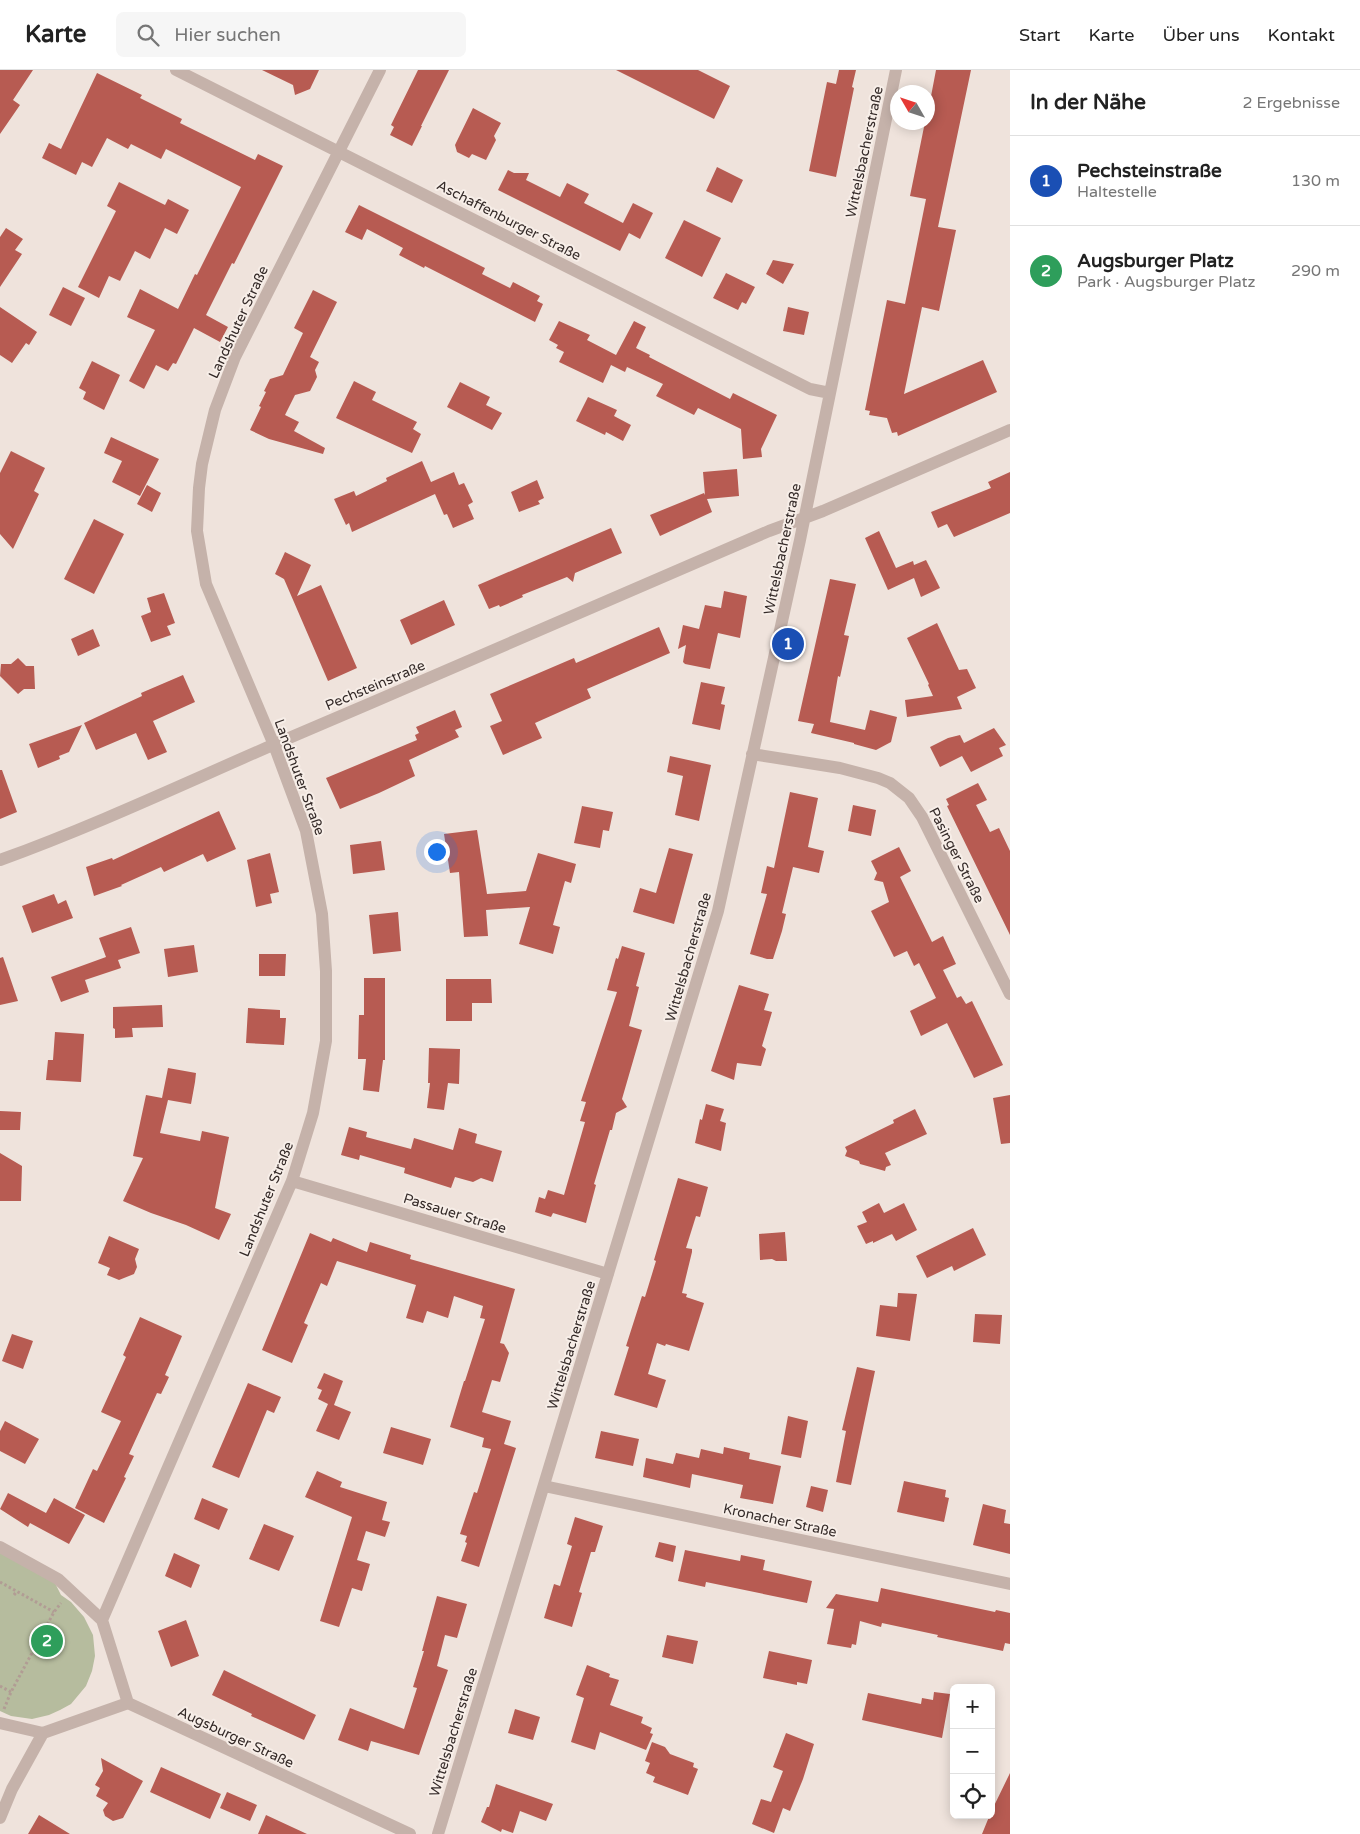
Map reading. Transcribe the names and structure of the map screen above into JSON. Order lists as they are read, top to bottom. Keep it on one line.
{"streets":{"street":["Wittelsbacherstraße","Aschaffenburger Straße","Landshuter Straße","Pechsteinstraße","Pasinger Straße","Passauer Straße","Kronacher Straße","Augsburger Straße"]},"crossings":[["Wittelsbacherstraße","Aschaffenburger Straße"],["Wittelsbacherstraße","Pechsteinstraße"],["Wittelsbacherstraße","Pasinger Straße"],["Wittelsbacherstraße","Passauer Straße"],["Wittelsbacherstraße","Kronacher Straße"],["Aschaffenburger Straße","Landshuter Straße"],["Landshuter Straße","Pechsteinstraße"],["Landshuter Straße","Passauer Straße"]],"north":"top left","page":{"header":"Karte","search":"Hier suchen","nav":["Start","Karte","Über uns","Kontakt"],"heading":["In der Nähe","2 Ergebnisse"],"list":[{"mark":"1","name":"Pechsteinstraße","note":"Haltestelle","value":"130 m"},{"mark":"2","name":"Augsburger Platz","note":"Park · Augsburger Platz","value":"290 m"}],"pins":["1","2"],"map_buttons":["+","−"]}}
